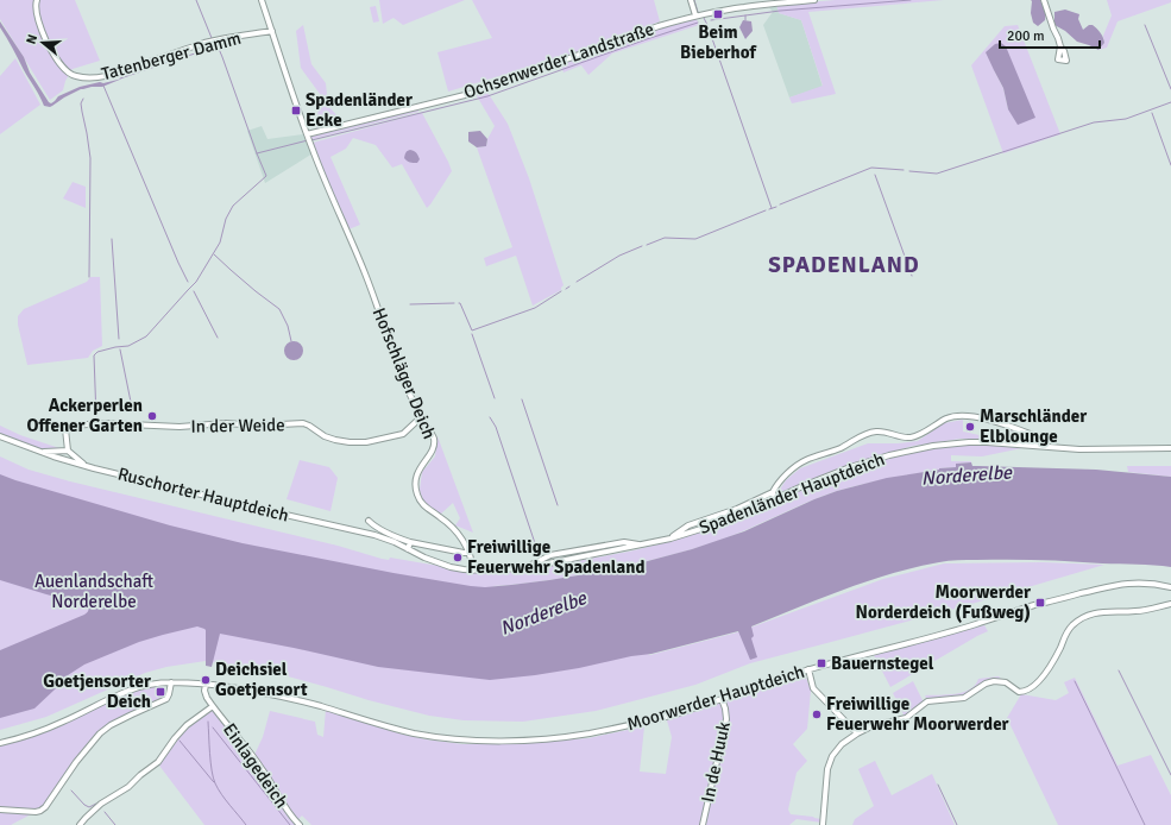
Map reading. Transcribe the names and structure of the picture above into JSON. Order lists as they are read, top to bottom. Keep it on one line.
{"streets":{"street":["Tatenberger Damm","Ochsenwerder Landstraße","Hofschläger Deich","In der Weide","Spadenländer Hauptdeich","Ruschorter Hauptdeich","Moorwerder Hauptdeich","In de Huuk","Einlagedeich"]},"crossings":[["Tatenberger Damm","Hofschläger Deich"],["Ochsenwerder Landstraße","Hofschläger Deich"],["Hofschläger Deich","In der Weide"],["Hofschläger Deich","Spadenländer Hauptdeich"],["Hofschläger Deich","Ruschorter Hauptdeich"],["Spadenländer Hauptdeich","Ruschorter Hauptdeich"],["Moorwerder Hauptdeich","In de Huuk"]],"districts":["SPADENLAND"],"water":["Norderelbe"],"parks":["Auenlandschaft Norderelbe"],"places":{"transit":["Beim Bieberhof","Spadenländer Ecke","Moorwerder Norderdeich (Fußweg)","Bauernstegel","Goetjensorter Deich"],"other":["Ackerperlen Offener Garten","Marschländer Elblounge","Freiwillige Feuerwehr Spadenland","Deichsiel Goetjensort","Freiwillige Feuerwehr Moorwerder"]},"scale_bar":"200 m","north":"left"}
